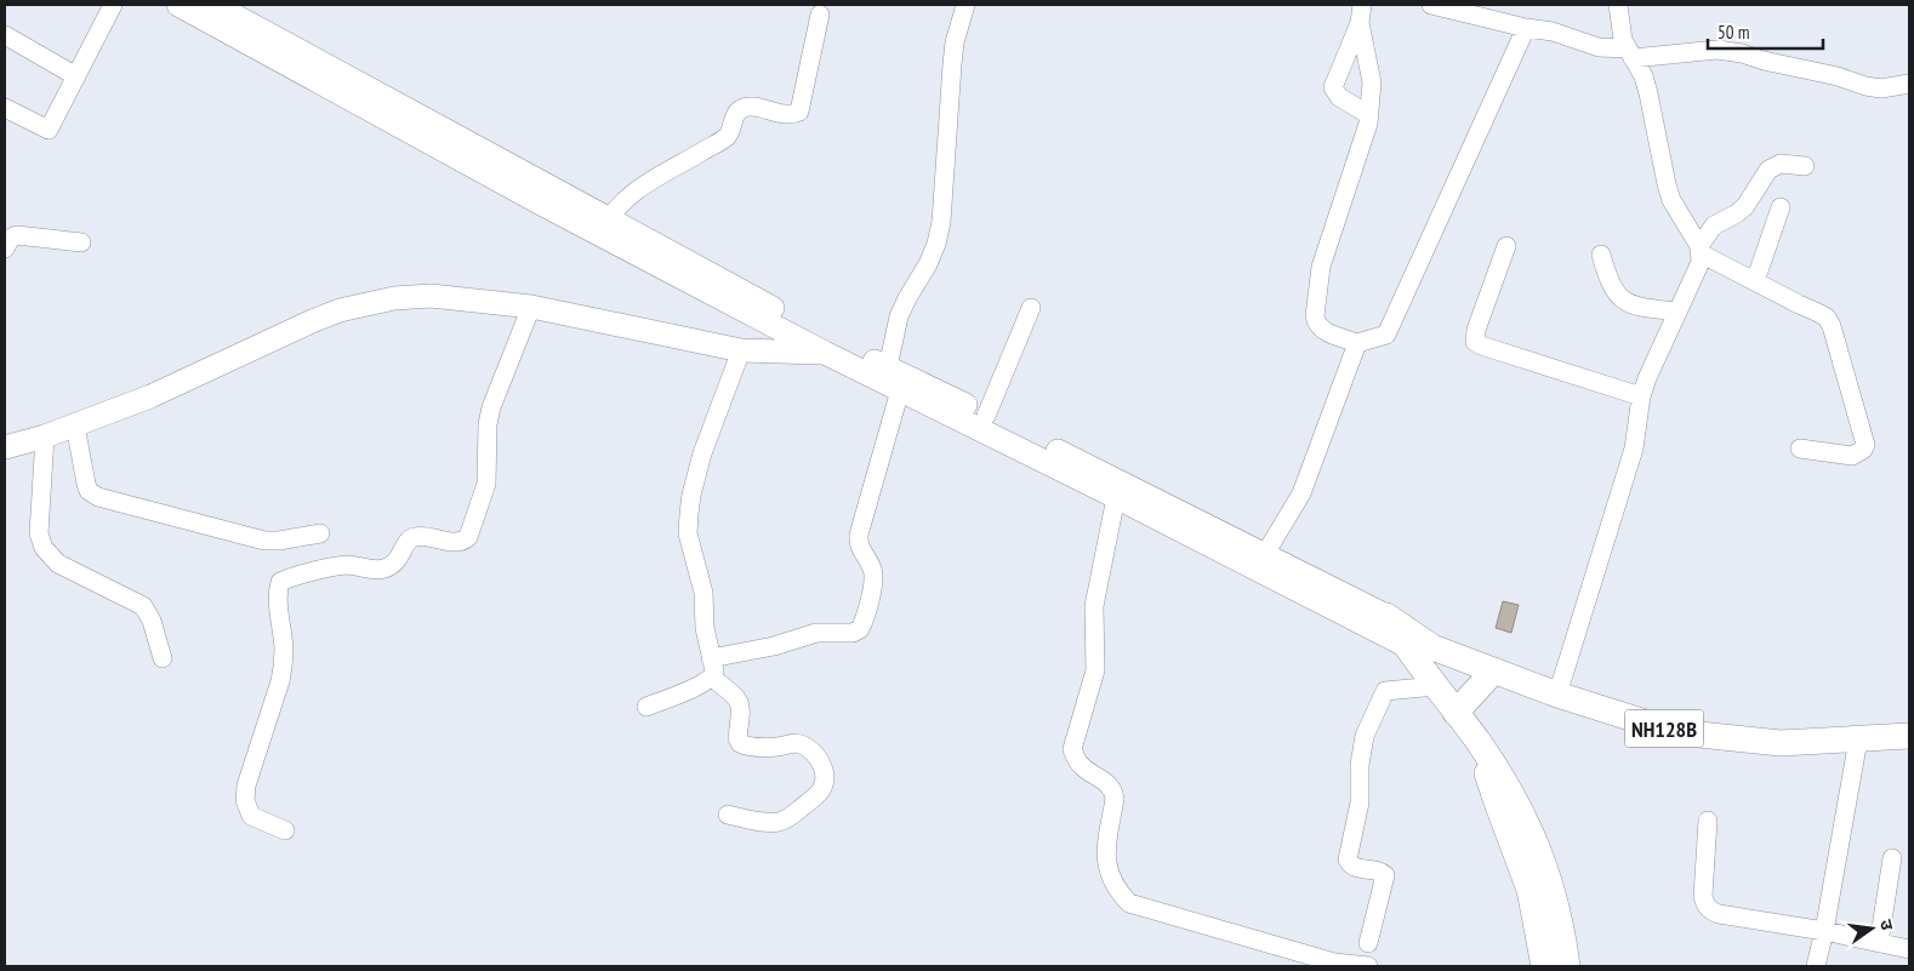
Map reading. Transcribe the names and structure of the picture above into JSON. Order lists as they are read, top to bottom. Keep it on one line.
{"streets":{"highway":["NH128B"]},"scale_bar":"50 m","north":"right"}
